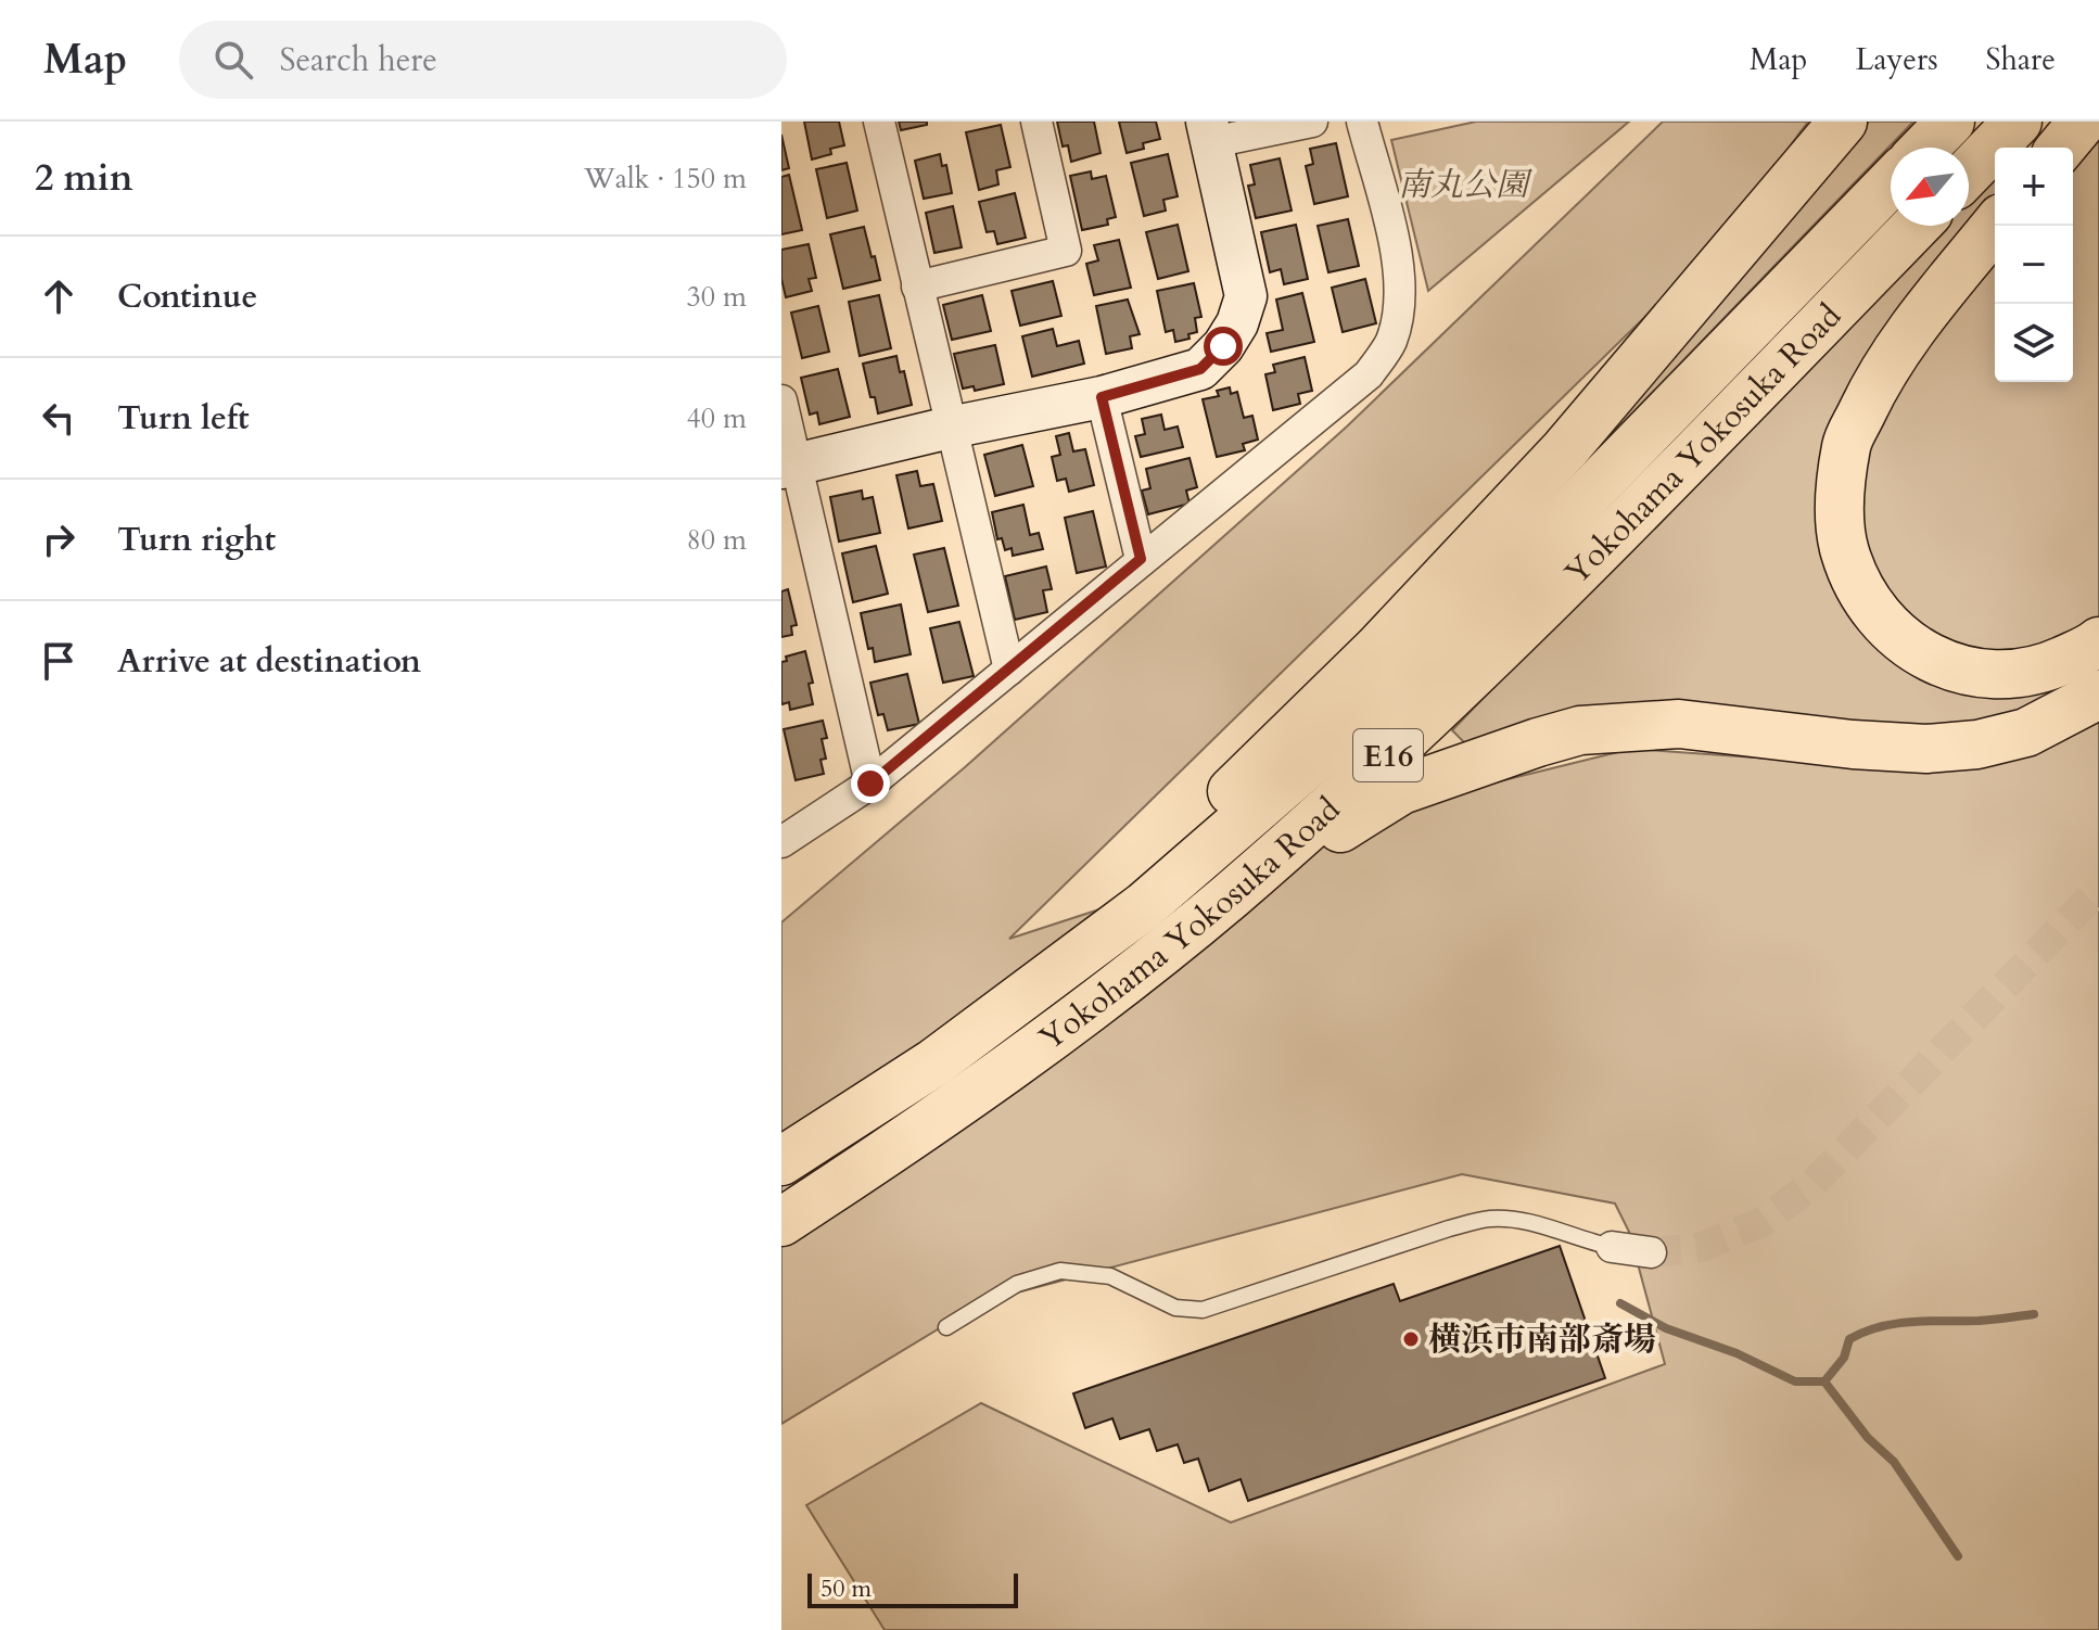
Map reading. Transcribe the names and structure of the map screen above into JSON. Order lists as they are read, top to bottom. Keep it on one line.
{"streets":{"highway":["Yokohama Yokosuka Road","E16"]},"parks":["南丸公園"],"places":["横浜市南部斎場"],"scale_bar":"50 m","north":"bottom left","page":{"header":"Map","search":"Search here","nav":["Map","Layers","Share"],"heading":["2 min","Walk · 150 m"],"map_buttons":["+","−"],"list":[["Continue","30 m"],["Turn left","40 m"],["Turn right","80 m"],"Arrive at destination"],"scale":"50 m"}}
